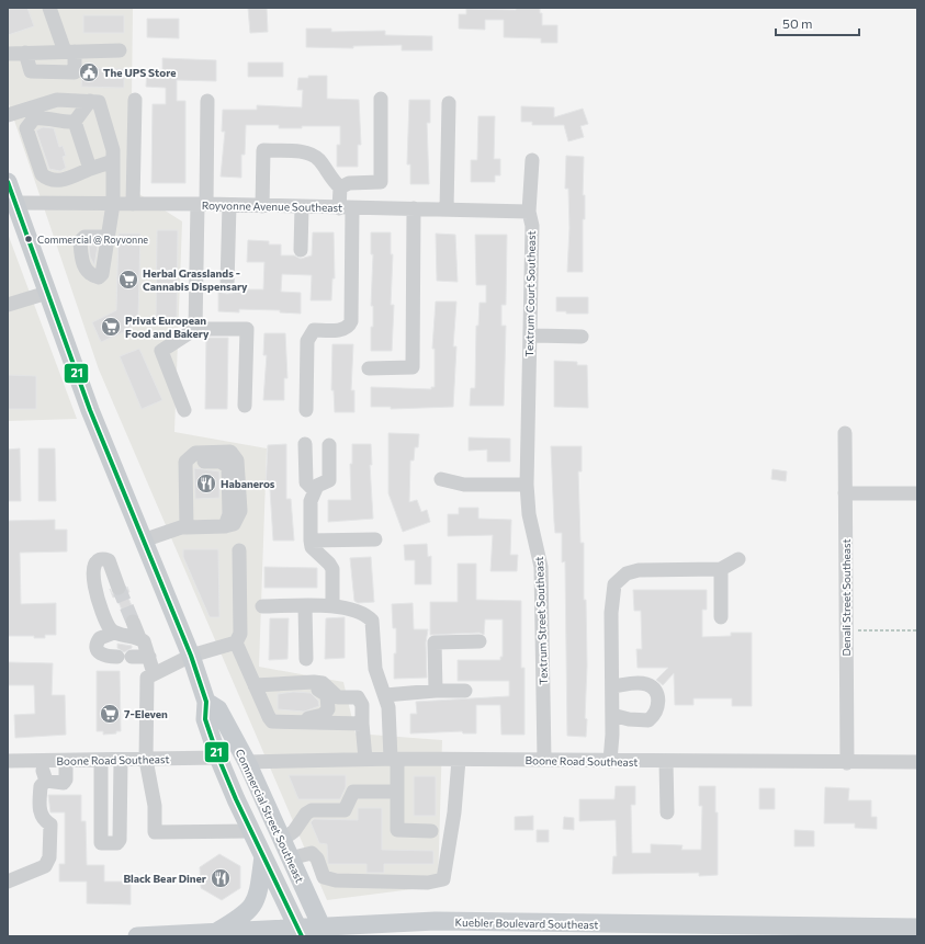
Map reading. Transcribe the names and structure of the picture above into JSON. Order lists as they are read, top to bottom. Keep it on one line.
{"streets":{"main road":["Commercial Street Southeast","Kuebler Boulevard Southeast"],"street":["Royvonne Avenue Southeast","Textrum Court Southeast","Denali Street Southeast","Textrum Street Southeast","Boone Road Southeast"]},"crossings":[["Royvonne Avenue Southeast","Textrum Court Southeast"],["Royvonne Avenue Southeast","Commercial Street Southeast"],["Textrum Court Southeast","Textrum Street Southeast"],["Denali Street Southeast","Boone Road Southeast"],["Textrum Street Southeast","Boone Road Southeast"],["Boone Road Southeast","Commercial Street Southeast"],["Commercial Street Southeast","Kuebler Boulevard Southeast"]],"places":{"public building":["The UPS Store"],"other":["Commercial @ Royvonne"],"supermarket":["Herbal Grasslands - Cannabis Dispensary","Privat European Food and Bakery","7-Eleven"],"restaurant":["Habaneros","Black Bear Diner"]},"lines":["transit line 21"],"scale_bar":"50 m"}
